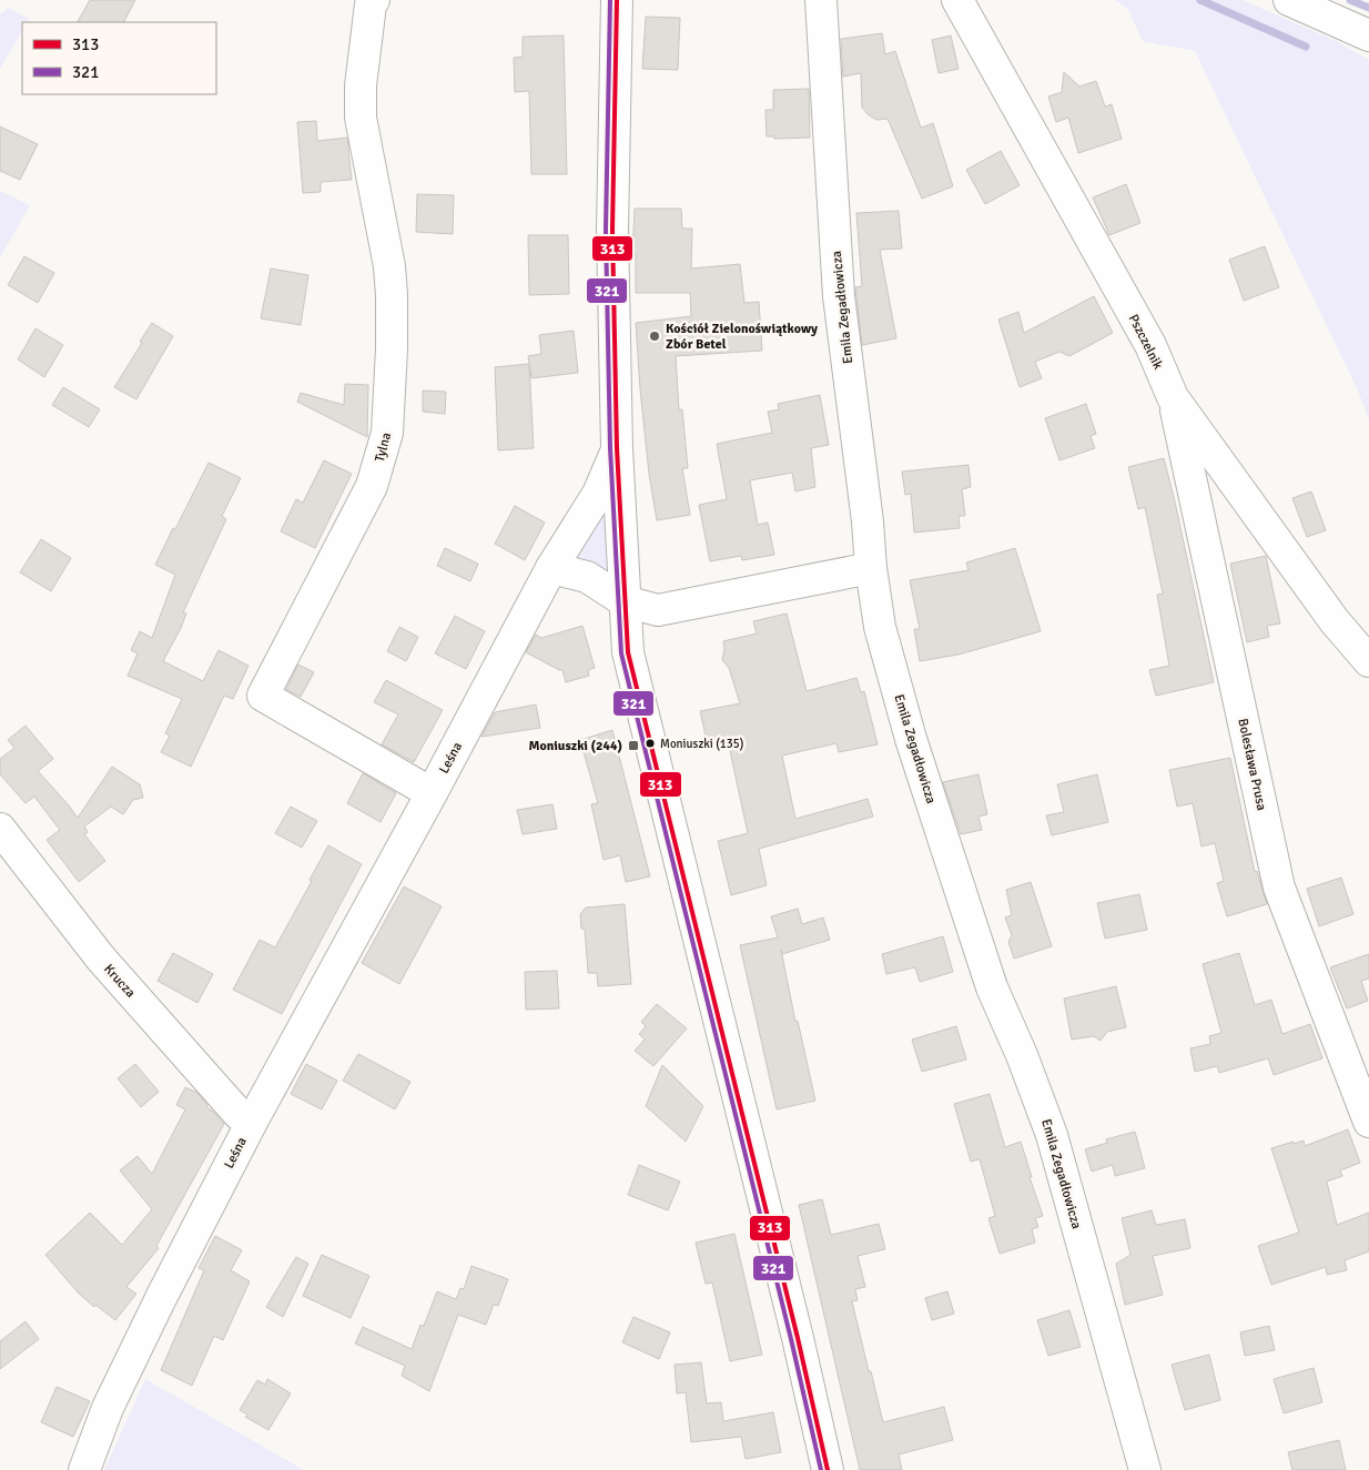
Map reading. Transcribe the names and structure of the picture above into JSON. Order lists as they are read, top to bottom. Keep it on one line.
{"streets":{"street":["Emila Zegadłowicza","Pszczelnik","Tylna","Leśna","Bolesława Prusa","Krucza"]},"crossings":[["Pszczelnik","Bolesława Prusa"],["Tylna","Leśna"],["Leśna","Krucza"]],"places":{"other":["Kościół Zielonoświątkowy Zbór Betel","Moniuszki (135)"],"transit":["Moniuszki (244)"]},"lines":["transit line 313","transit line 321"],"legend":["313","321"]}
